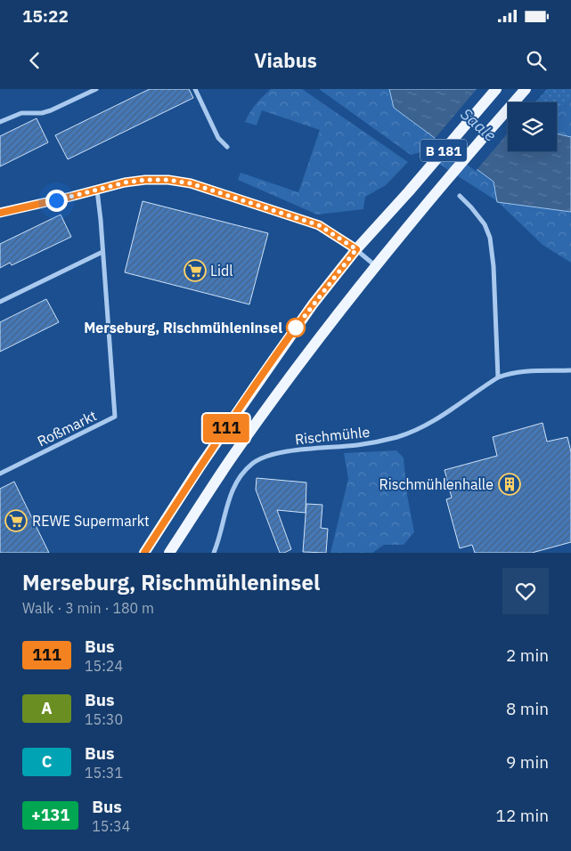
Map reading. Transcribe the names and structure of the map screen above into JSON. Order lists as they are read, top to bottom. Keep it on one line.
{"streets":{"main road":["B 181"],"street":["Roßmarkt","Rischmühle"]},"water":["Saale"],"places":{"supermarket":["Lidl","REWE Supermarkt"],"other":["Merseburg, Rischmühleninsel"],"building":["Rischmühlenhalle"]},"lines":["bus line 111"],"page":{"status":"15:22","header":"Viabus","on_map":"111","heading":["Merseburg, Rischmühleninsel","Walk · 3 min · 180 m"],"list":[{"mark":"111","name":"Bus","note":"15:24","value":"2 min"},{"mark":"A","name":"Bus","note":"15:30","value":"8 min"},{"mark":"C","name":"Bus","note":"15:31","value":"9 min"},{"mark":"+131","name":"Bus","note":"15:34","value":"12 min"}]}}
